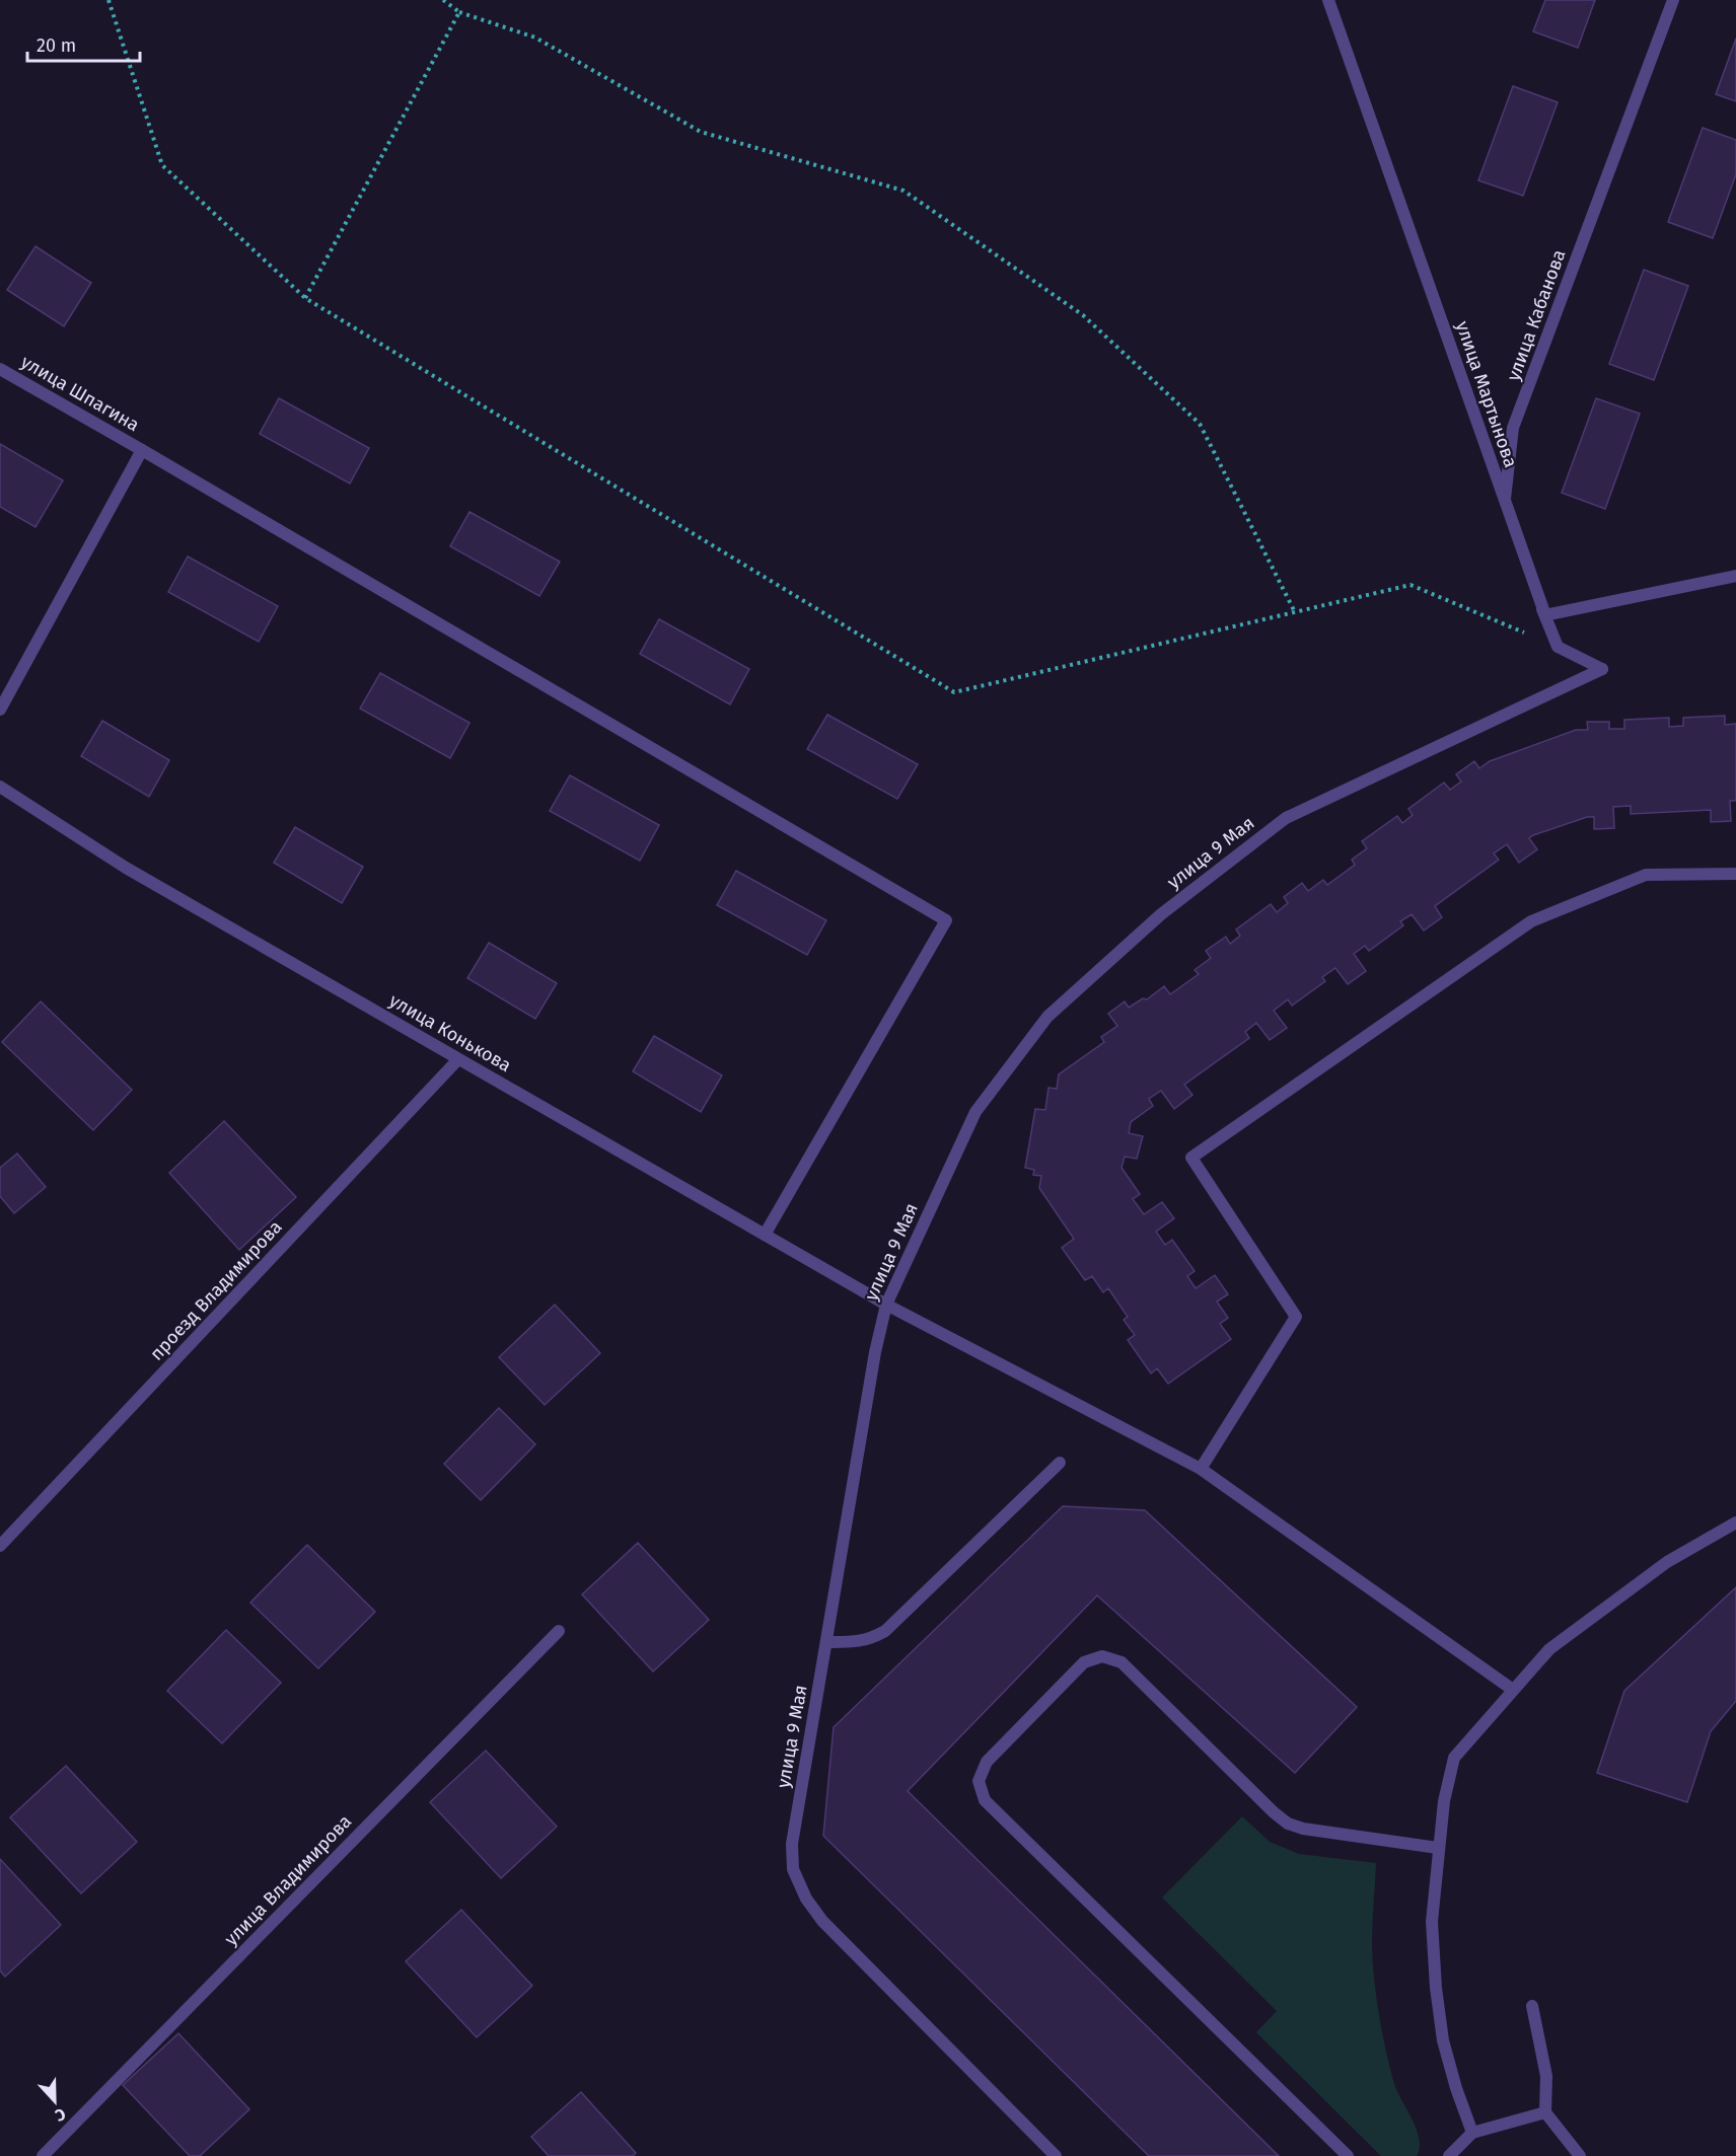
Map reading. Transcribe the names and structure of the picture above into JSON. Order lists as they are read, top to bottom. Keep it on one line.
{"streets":{"street":["улица Кабанова","улица Шпагина","улица Мартынова","улица 9 Мая","улица Конькова","проезд Владимирова","улица Владимирова"]},"crossings":[["улица Кабанова","улица Мартынова"],["улица Кабанова","улица 9 Мая"],["улица Шпагина","улица Конькова"],["улица 9 Мая","улица Конькова"],["улица Конькова","проезд Владимирова"]],"scale_bar":"20 m","north":"bottom"}
